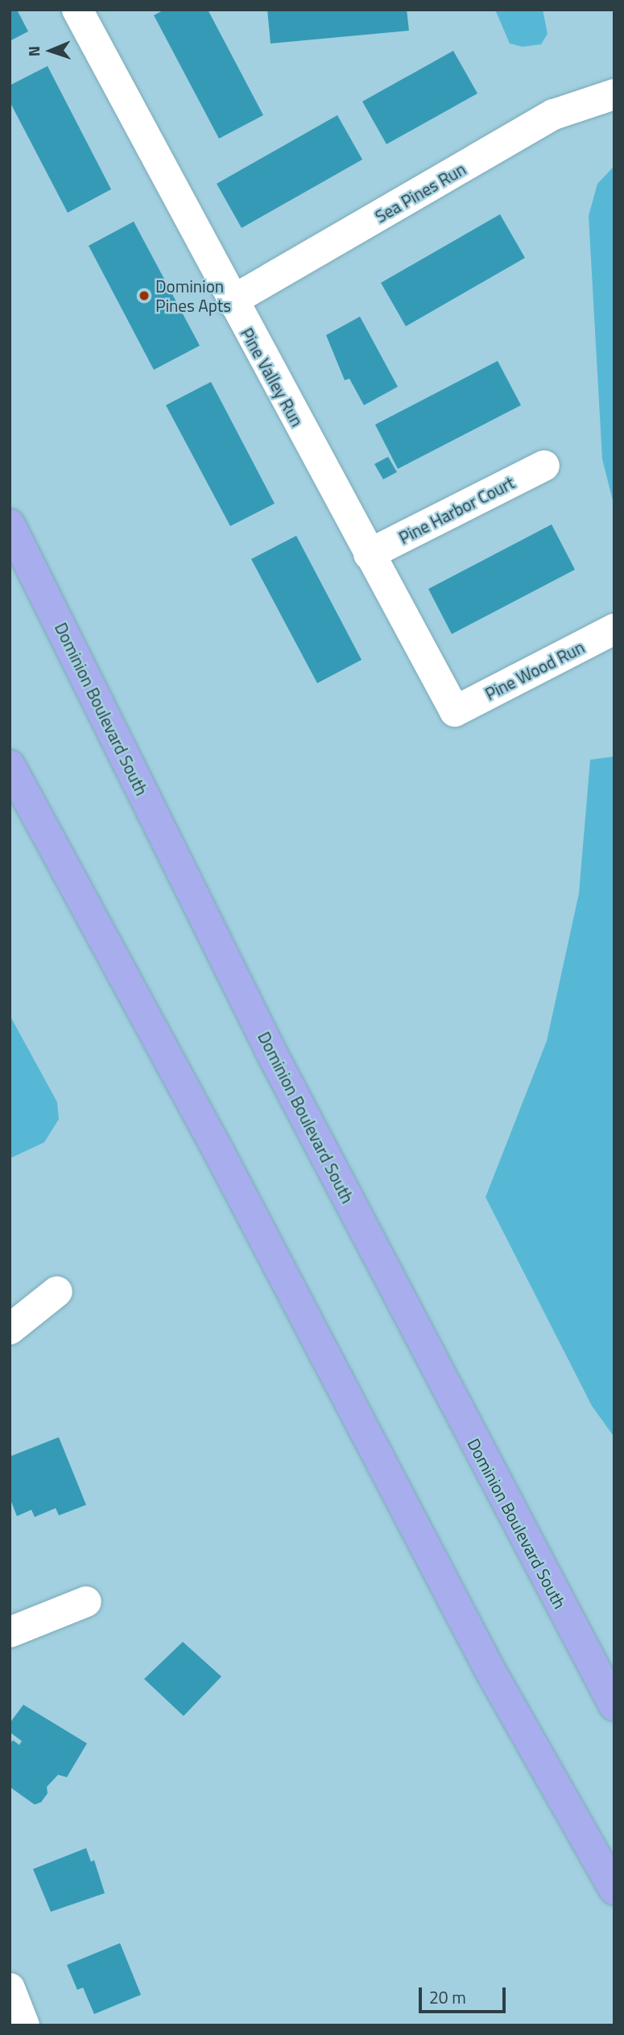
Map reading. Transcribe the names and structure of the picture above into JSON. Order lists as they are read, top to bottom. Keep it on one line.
{"streets":{"highway":["Dominion Boulevard South"],"street":["Sea Pines Run","Pine Valley Run","Pine Harbor Court","Pine Wood Run"]},"crossings":[["Sea Pines Run","Pine Valley Run"],["Pine Valley Run","Pine Harbor Court"],["Pine Valley Run","Pine Wood Run"]],"places":["Dominion Pines Apts"],"scale_bar":"20 m","north":"left"}
